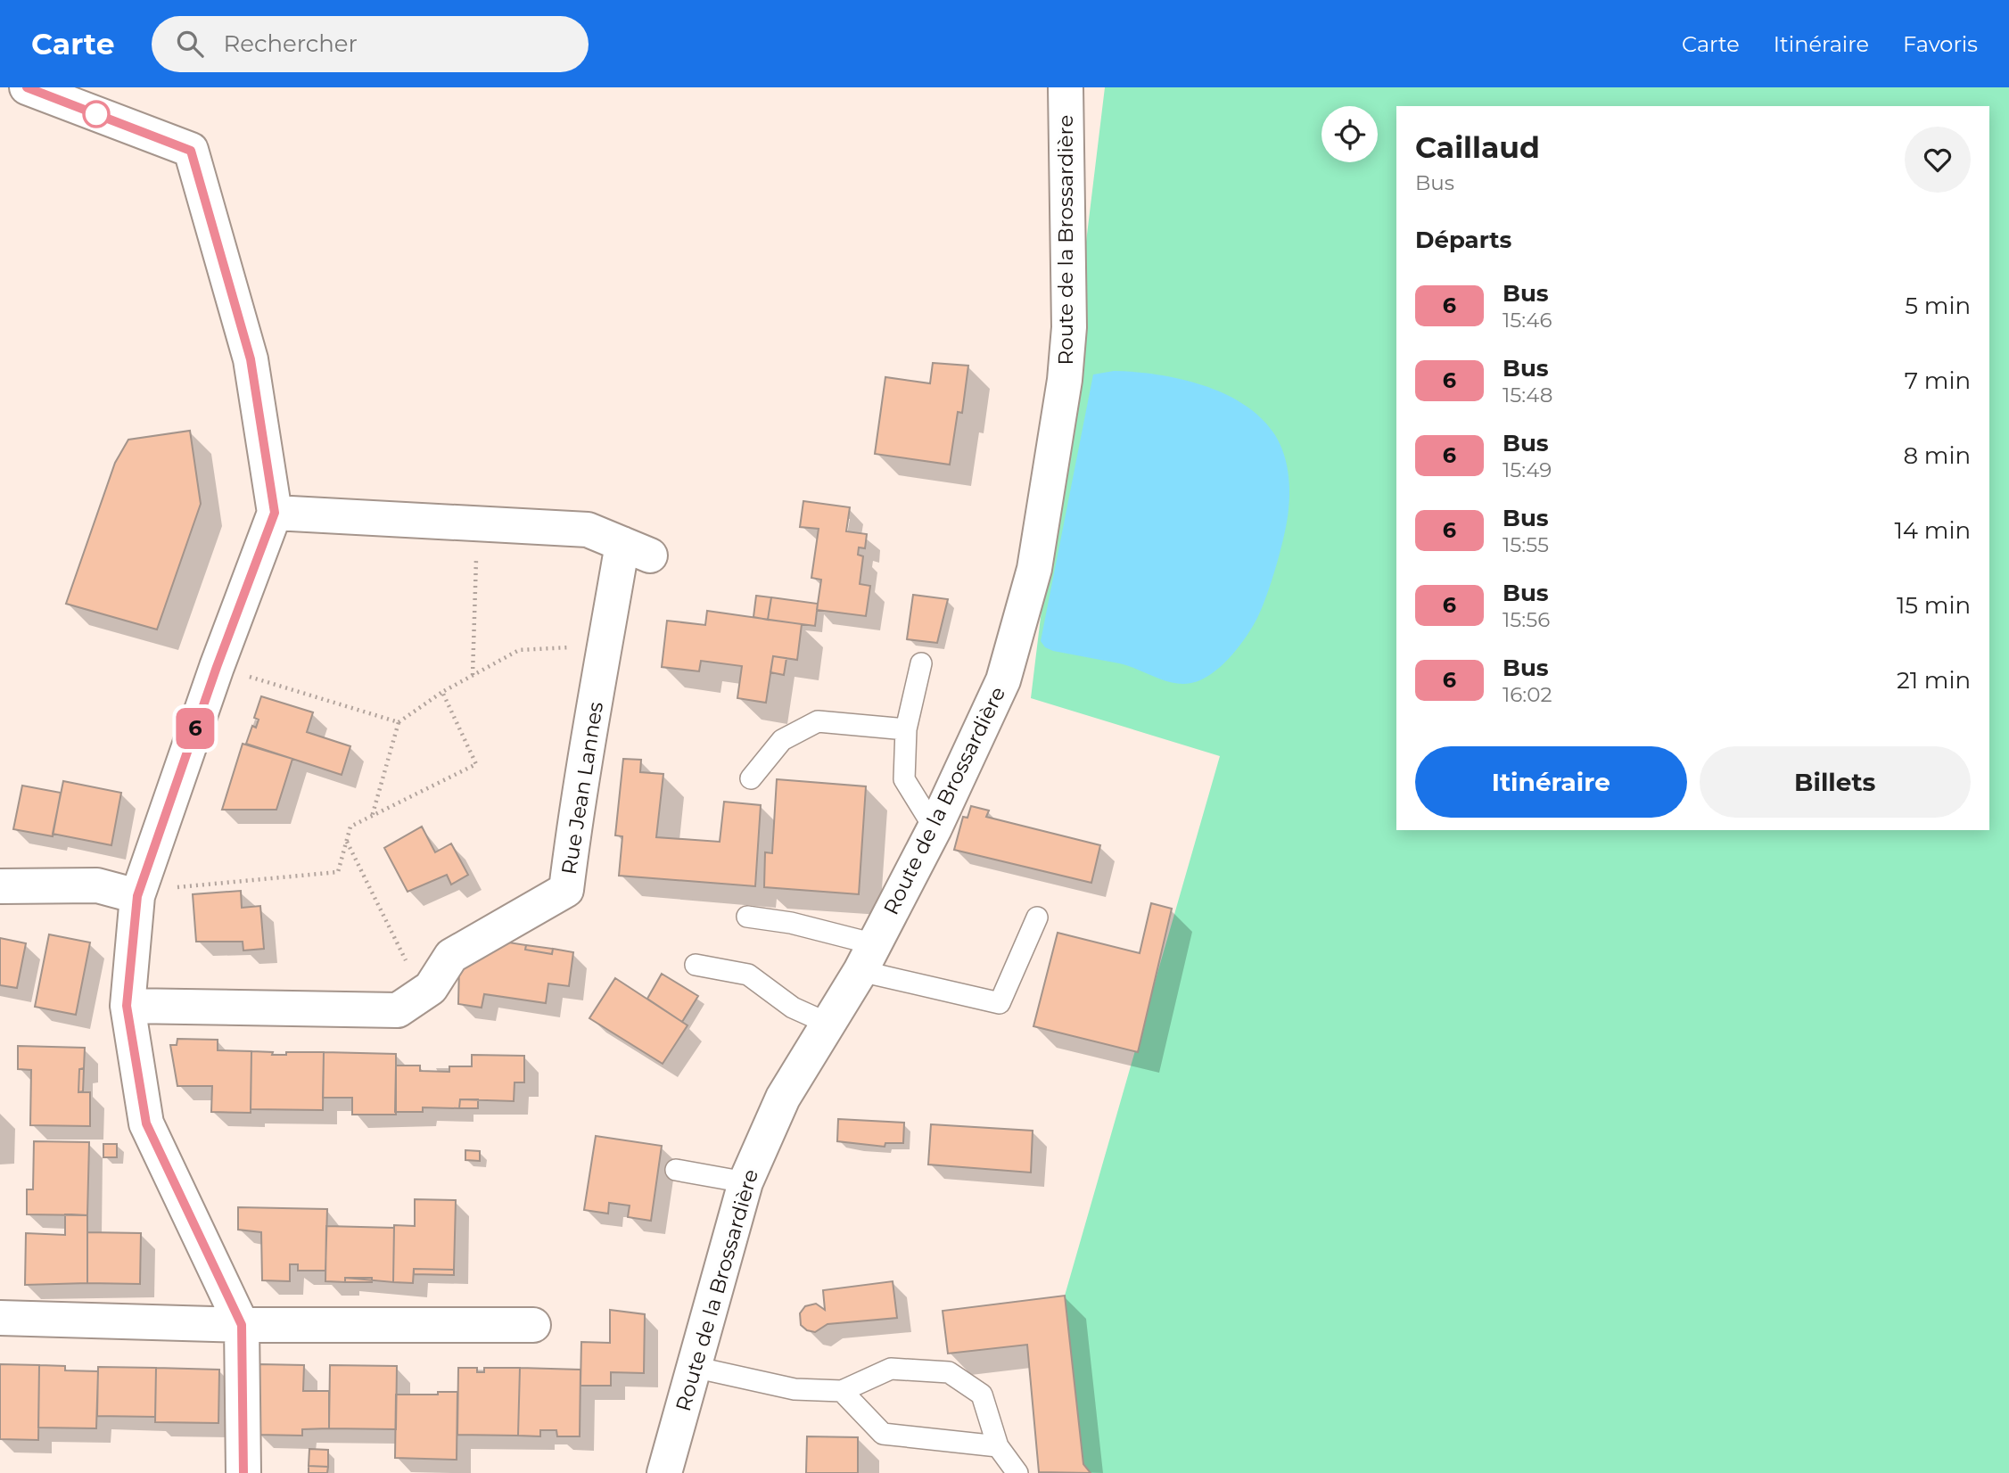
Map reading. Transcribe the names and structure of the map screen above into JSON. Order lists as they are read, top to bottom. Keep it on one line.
{"streets":{"street":["Route de la Brossardière","Rue Jean Lannes"]},"lines":["bus line 6"],"page":{"header":"Carte","search":"Rechercher","nav":["Carte","Itinéraire","Favoris"],"on_map":"6","heading":[["Caillaud","Bus"],"Départs"],"list":[{"mark":"6","name":"Bus","note":"15:46","value":"5 min"},{"mark":"6","name":"Bus","note":"15:48","value":"7 min"},{"mark":"6","name":"Bus","note":"15:49","value":"8 min"},{"mark":"6","name":"Bus","note":"15:55","value":"14 min"},{"mark":"6","name":"Bus","note":"15:56","value":"15 min"},{"mark":"6","name":"Bus","note":"16:02","value":"21 min"}],"buttons":["Itinéraire","Billets"]}}
